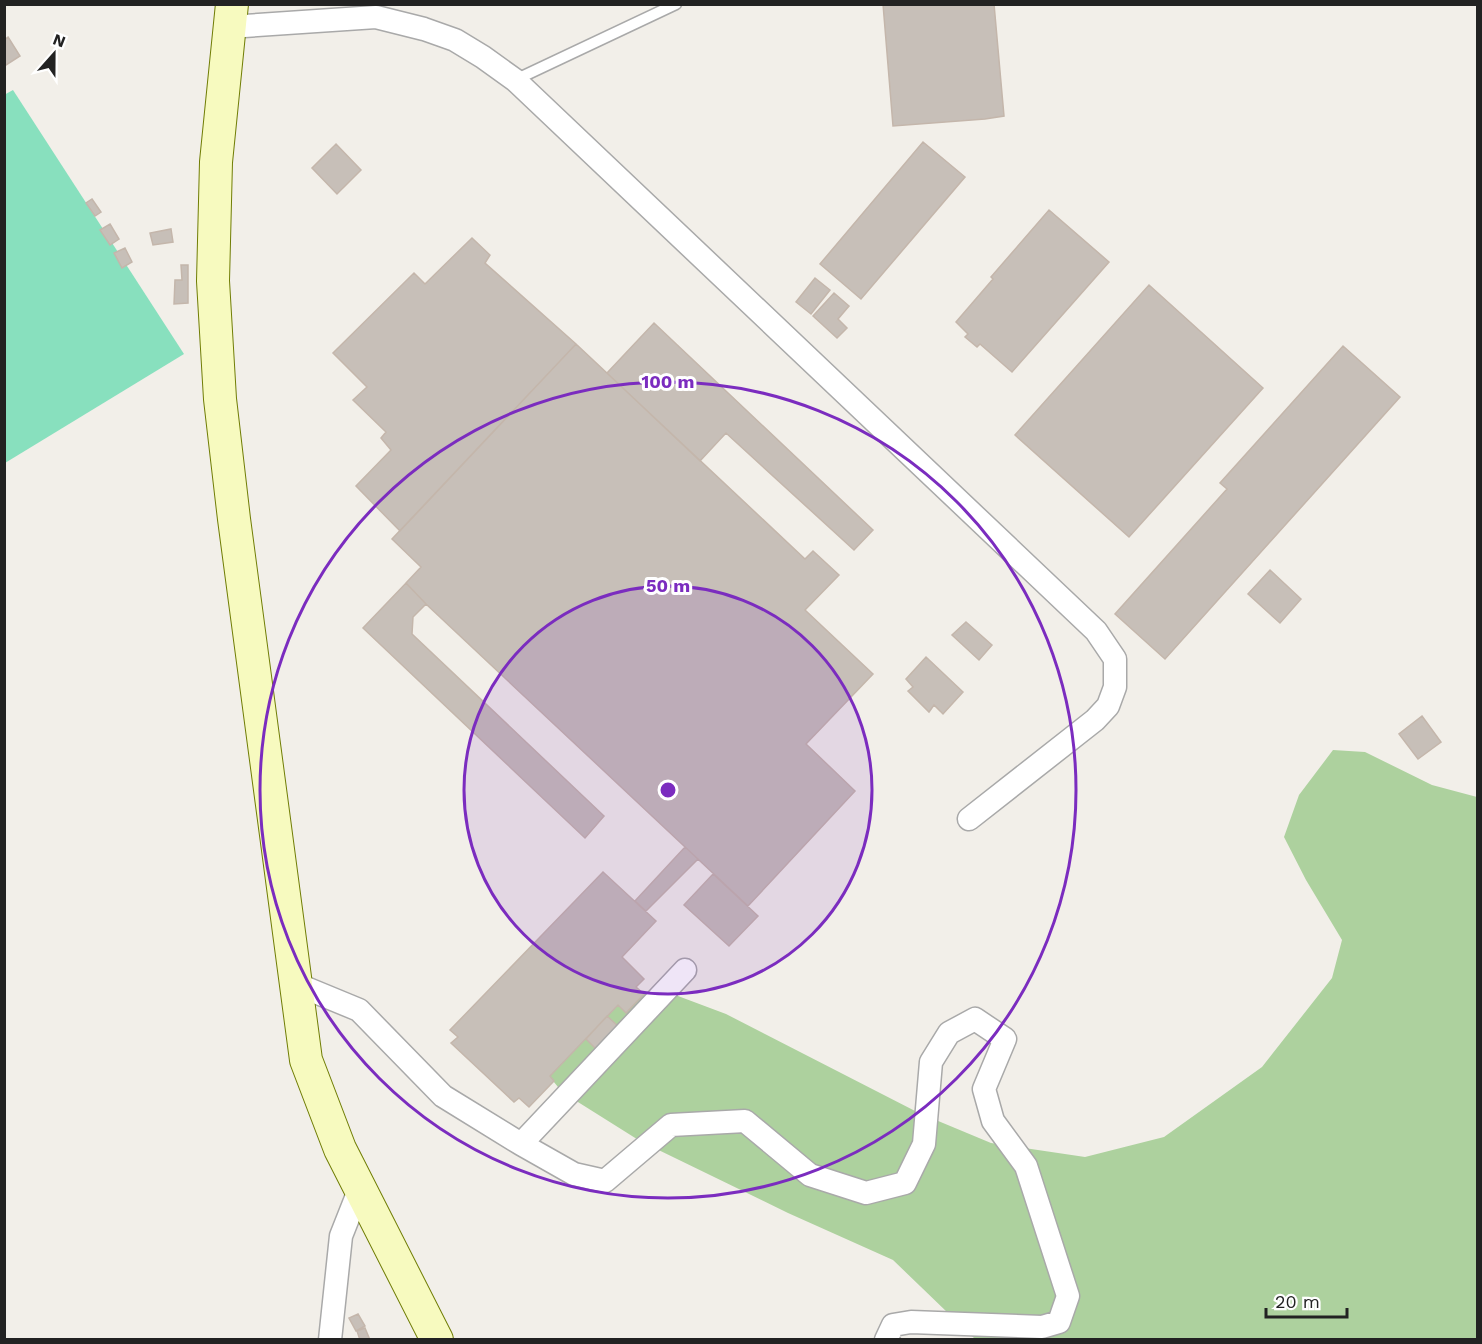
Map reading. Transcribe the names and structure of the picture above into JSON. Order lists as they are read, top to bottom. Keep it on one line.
{"scale_bar":"20 m","north":"top","rings":["100 m","50 m"]}
